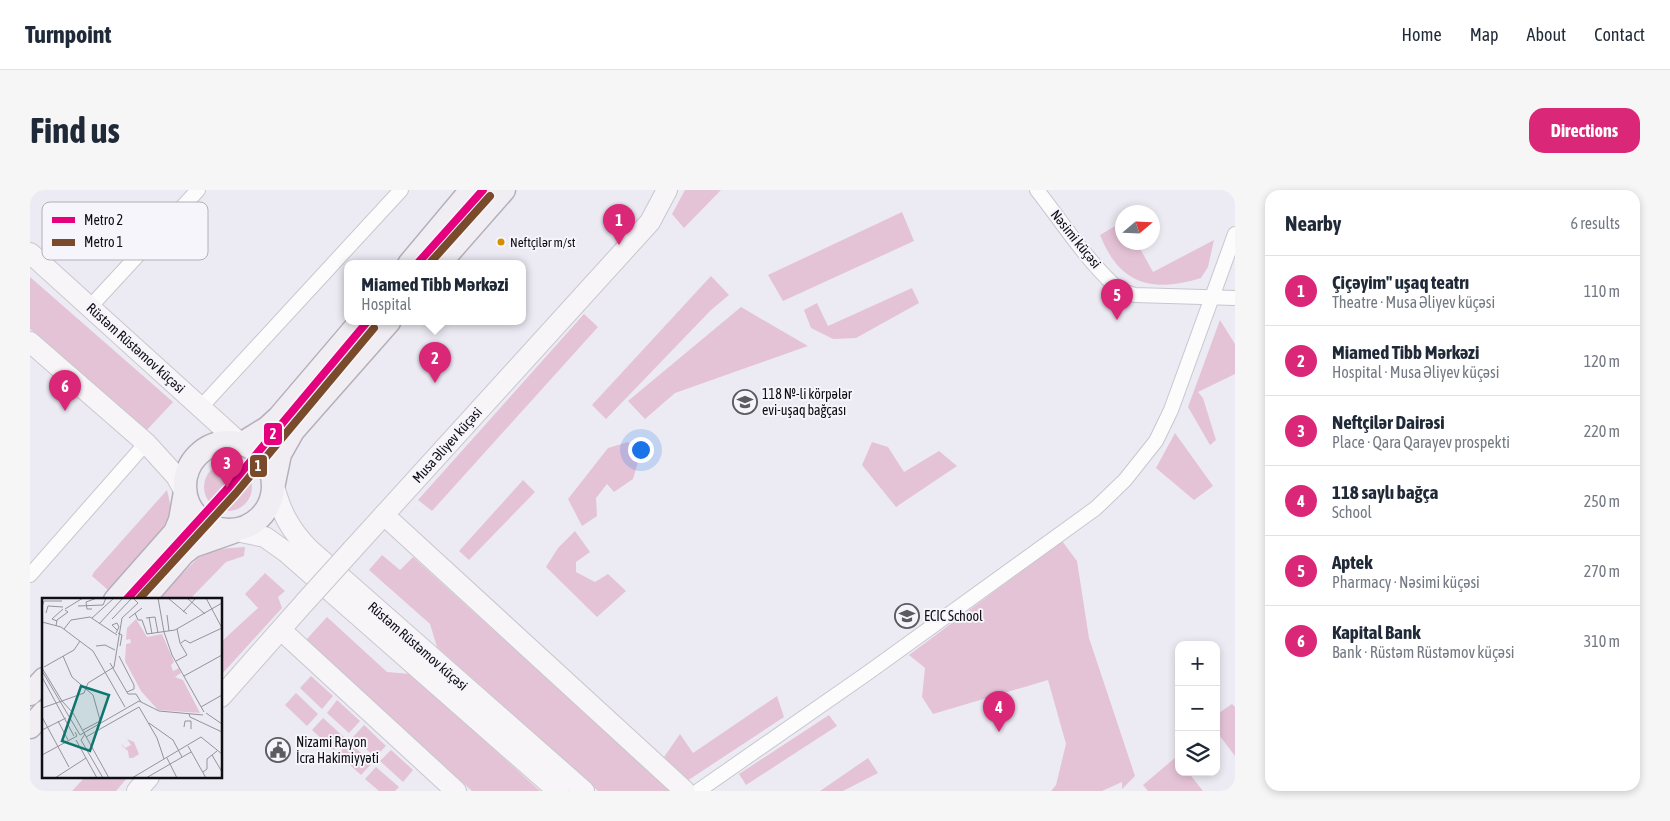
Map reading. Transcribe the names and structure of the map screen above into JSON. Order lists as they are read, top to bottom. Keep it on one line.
{"streets":{"main road":["Rüstəm Rüstəmov küçəsi","Musa Əliyev küçəsi"],"street":["Nəsimi küçəsi"]},"places":{"other":["Neftçilər m/st"],"school or university":["118 №-li körpələr evi-uşaq bağçası","ECIC School"],"public building":["Nizami Rayon İcra Hakimiyyəti"]},"lines":["metro line 2","metro line 1"],"legend":["Metro 2","Metro 1"],"north":"right","page":{"header":"Turnpoint","nav":["Home","Map","About","Contact"],"buttons":"Directions","title":"Find us","heading":["Nearby","6 results"],"pins":["1","5","2","6","3","4"],"list":[{"mark":"1","name":"Çiçəyim\" uşaq teatrı","note":"Theatre · Musa Əliyev küçəsi","value":"110 m"},{"mark":"2","name":"Miamed Tibb Mərkəzi","note":"Hospital · Musa Əliyev küçəsi","value":"120 m"},{"mark":"3","name":"Neftçilər Dairəsi","note":"Place · Qara Qarayev prospekti","value":"220 m"},{"mark":"4","name":"118 saylı bağça","note":"School","value":"250 m"},{"mark":"5","name":"Aptek","note":"Pharmacy · Nəsimi küçəsi","value":"270 m"},{"mark":"6","name":"Kapital Bank","note":"Bank · Rüstəm Rüstəmov küçəsi","value":"310 m"}],"popup":["Miamed Tibb Mərkəzi","Hospital"],"map_buttons":["+","−"]}}
